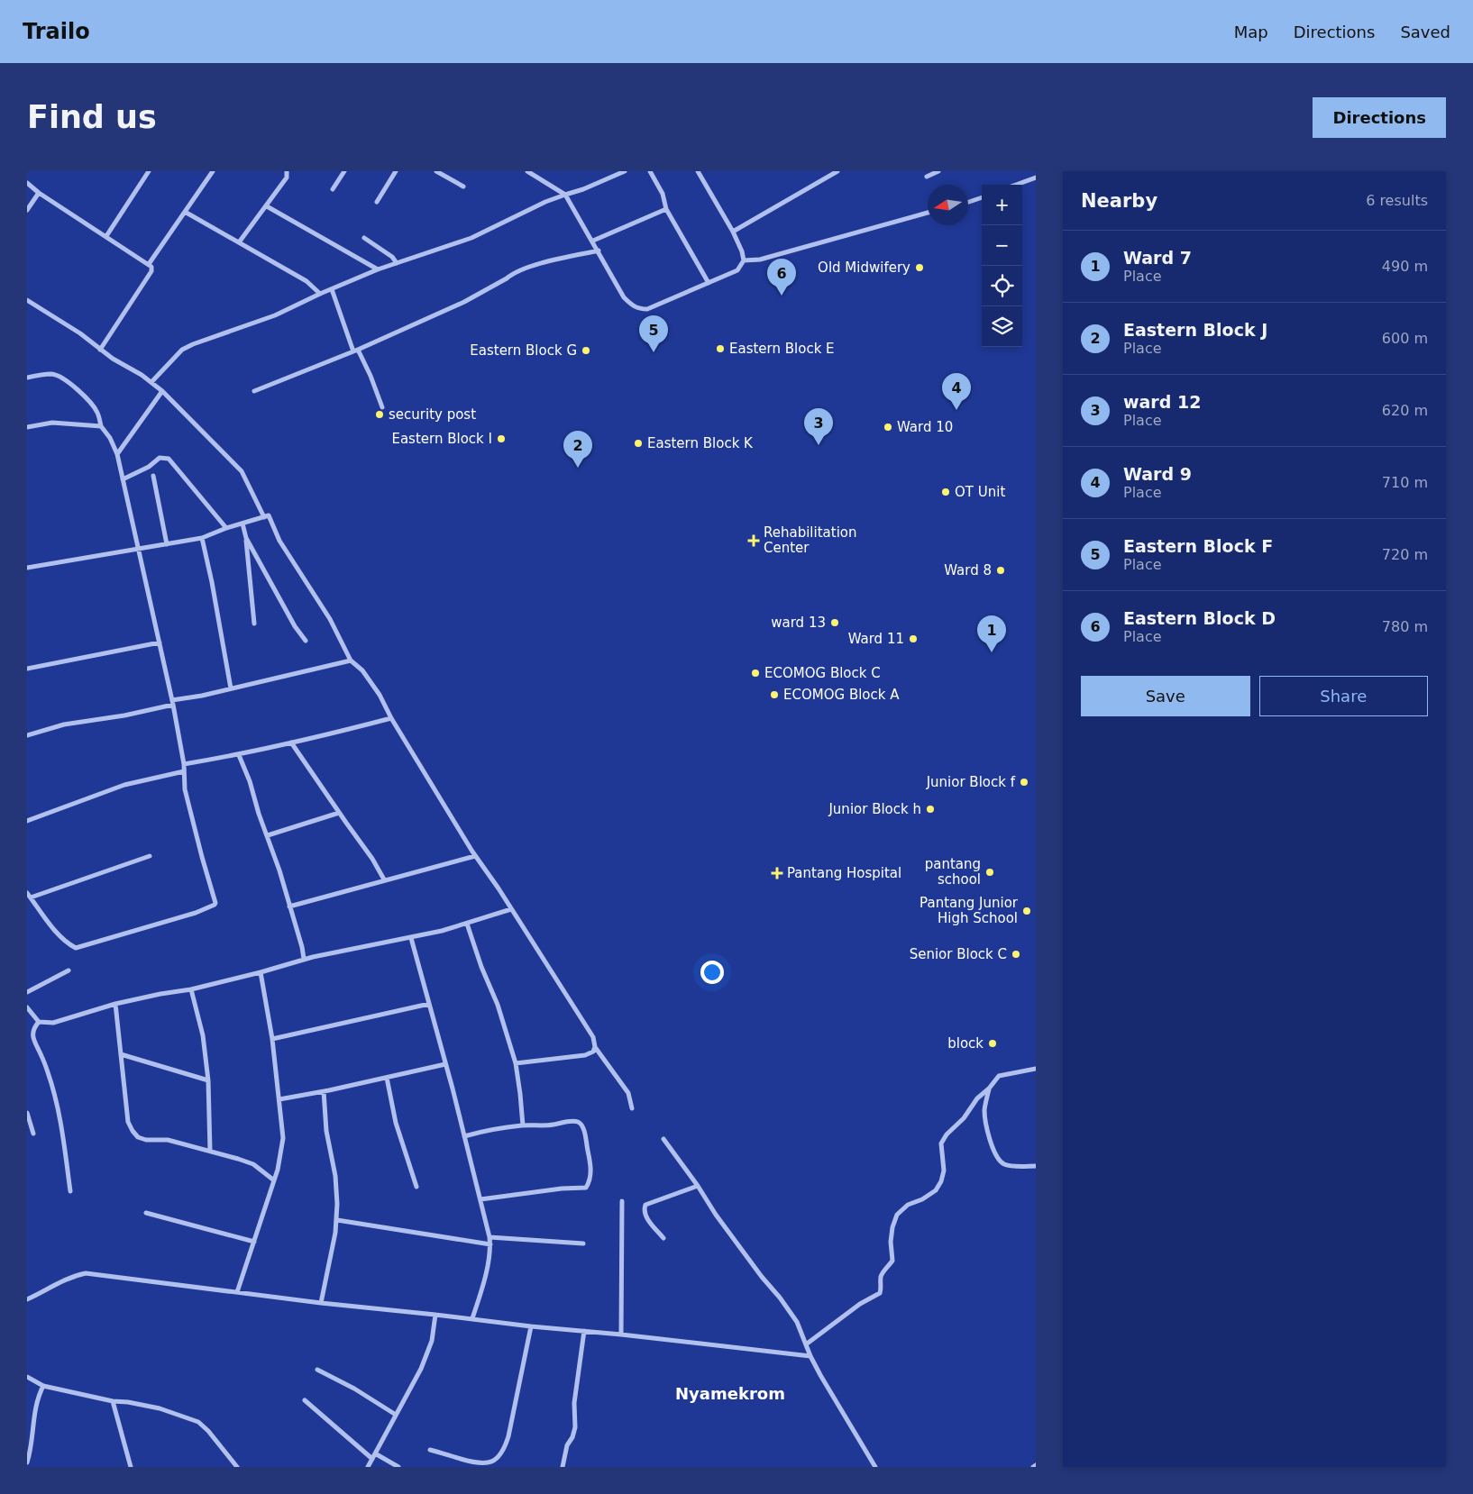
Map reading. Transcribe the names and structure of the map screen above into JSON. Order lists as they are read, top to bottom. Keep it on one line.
{"districts":["Nyamekrom"],"places":{"other":["Old Midwifery","Eastern Block E","Eastern Block G","security post","Ward 10","Eastern Block I","Eastern Block K","OT Unit","Ward 8","ward 13","Ward 11","ECOMOG Block C","ECOMOG Block A","Junior Block f","Junior Block h","pantang school","Pantang Junior High School","Senior Block C","block"],"health":["Rehabilitation Center","Pantang Hospital"]},"north":"left","page":{"header":"Trailo","nav":["Map","Directions","Saved"],"buttons":["Directions",["Save","Share"]],"title":"Find us","heading":["Nearby","6 results"],"map_buttons":["+","−"],"list":[{"mark":"1","name":"Ward 7","note":"Place","value":"490 m"},{"mark":"2","name":"Eastern Block J","note":"Place","value":"600 m"},{"mark":"3","name":"ward 12","note":"Place","value":"620 m"},{"mark":"4","name":"Ward 9","note":"Place","value":"710 m"},{"mark":"5","name":"Eastern Block F","note":"Place","value":"720 m"},{"mark":"6","name":"Eastern Block D","note":"Place","value":"780 m"}],"pins":["6","5","4","3","2","1"]}}
